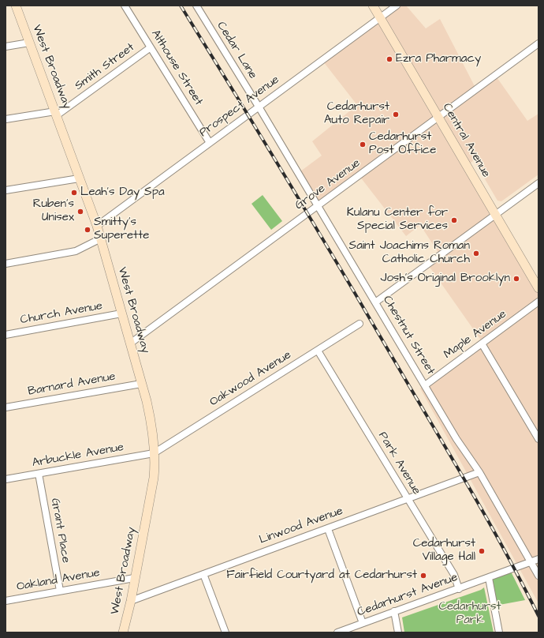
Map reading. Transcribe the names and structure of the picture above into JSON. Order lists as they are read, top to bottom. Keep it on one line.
{"streets":{"main road":["West Broadway","Central Avenue"],"street":["Cedar Lane","Smith Street","Althouse Street","Prospect Avenue","Grove Avenue","Church Avenue","Maple Avenue","Chestnut Street","Oakwood Avenue","Barnard Avenue","Arbuckle Avenue","Park Avenue","Linwood Avenue","Grant Place","Oakland Avenue","Cedarhurst Avenue"]},"crossings":[["Cedar Lane","Prospect Avenue"],["Cedar Lane","Chestnut Street"],["West Broadway","Smith Street"],["West Broadway","Prospect Avenue"],["West Broadway","Grove Avenue"],["West Broadway","Church Avenue"],["West Broadway","Oakwood Avenue"],["West Broadway","Barnard Avenue"],["West Broadway","Arbuckle Avenue"],["West Broadway","Linwood Avenue"],["West Broadway","Oakland Avenue"],["Smith Street","Althouse Street"],["Althouse Street","Prospect Avenue"],["Prospect Avenue","Central Avenue"],["Prospect Avenue","Chestnut Street"],["Central Avenue","Grove Avenue"],["Grove Avenue","Chestnut Street"],["Maple Avenue","Chestnut Street"],["Chestnut Street","Linwood Avenue"],["Chestnut Street","Cedarhurst Avenue"],["Oakwood Avenue","Arbuckle Avenue"],["Oakwood Avenue","Park Avenue"],["Arbuckle Avenue","Grant Place"],["Park Avenue","Linwood Avenue"],["Park Avenue","Cedarhurst Avenue"],["Grant Place","Oakland Avenue"]],"parks":["Cedarhurst Park"],"places":["Ezra Pharmacy","Cedarhurst Auto Repair","Cedarhurst Post Office","Leah's Day Spa","Ruben's Unisex","Kulanu Center for Special Services","Smitty's Superette","Saint Joachims Roman Catholic Church","Josh's Original Brooklyn","Cedarhurst Village Hall","Fairfield Courtyard at Cedarhurst"]}
